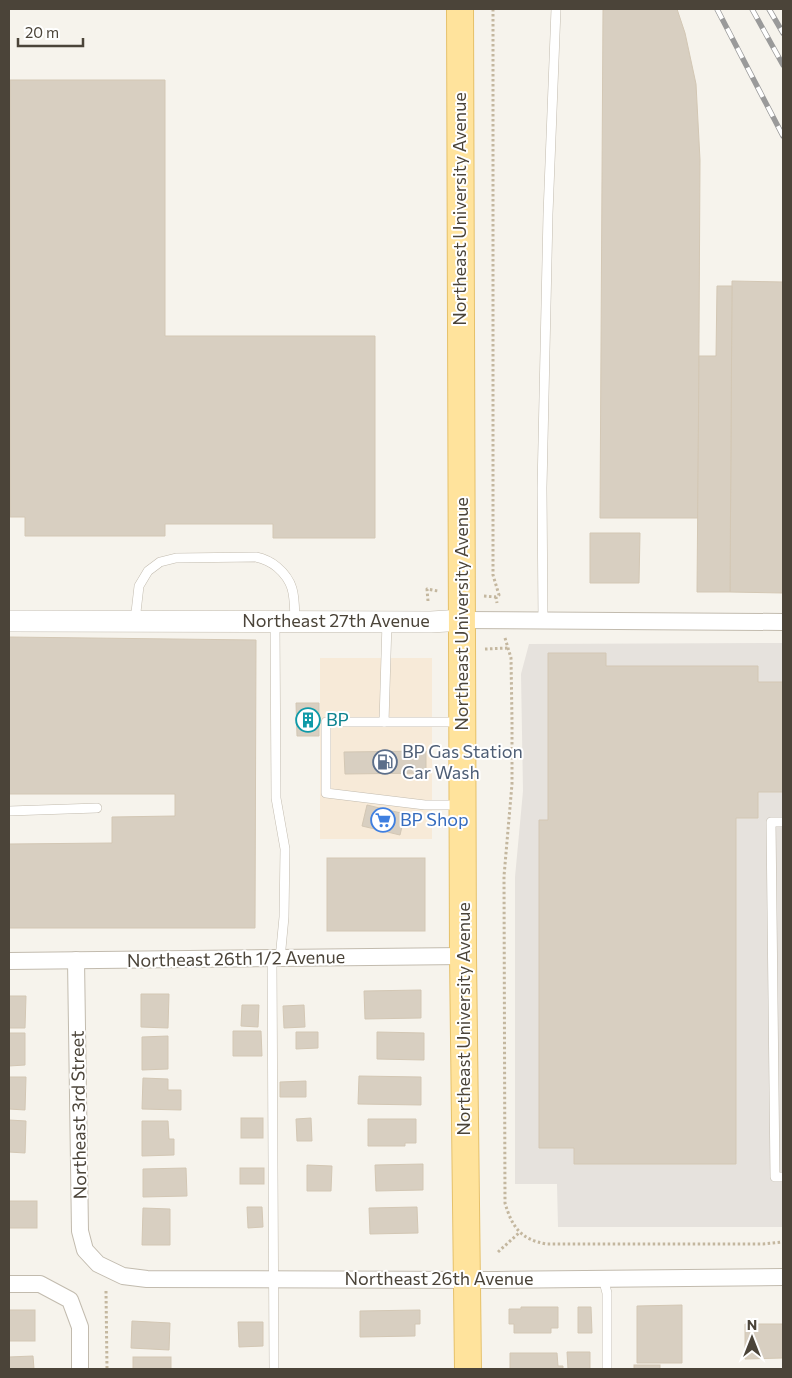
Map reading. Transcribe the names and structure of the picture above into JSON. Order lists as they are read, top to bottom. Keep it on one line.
{"streets":{"main road":["Northeast University Avenue"],"street":["Northeast 27th Avenue","Northeast 26th 1/2 Avenue","Northeast 3rd Street","Northeast 26th Avenue"]},"crossings":[["Northeast University Avenue","Northeast 27th Avenue"],["Northeast University Avenue","Northeast 26th 1/2 Avenue"],["Northeast University Avenue","Northeast 26th Avenue"],["Northeast 26th 1/2 Avenue","Northeast 3rd Street"],["Northeast 3rd Street","Northeast 26th Avenue"]],"places":{"building":["BP"],"fuel station":["BP Gas Station Car Wash"],"supermarket":["BP Shop"]},"scale_bar":"20 m","north":"top"}
